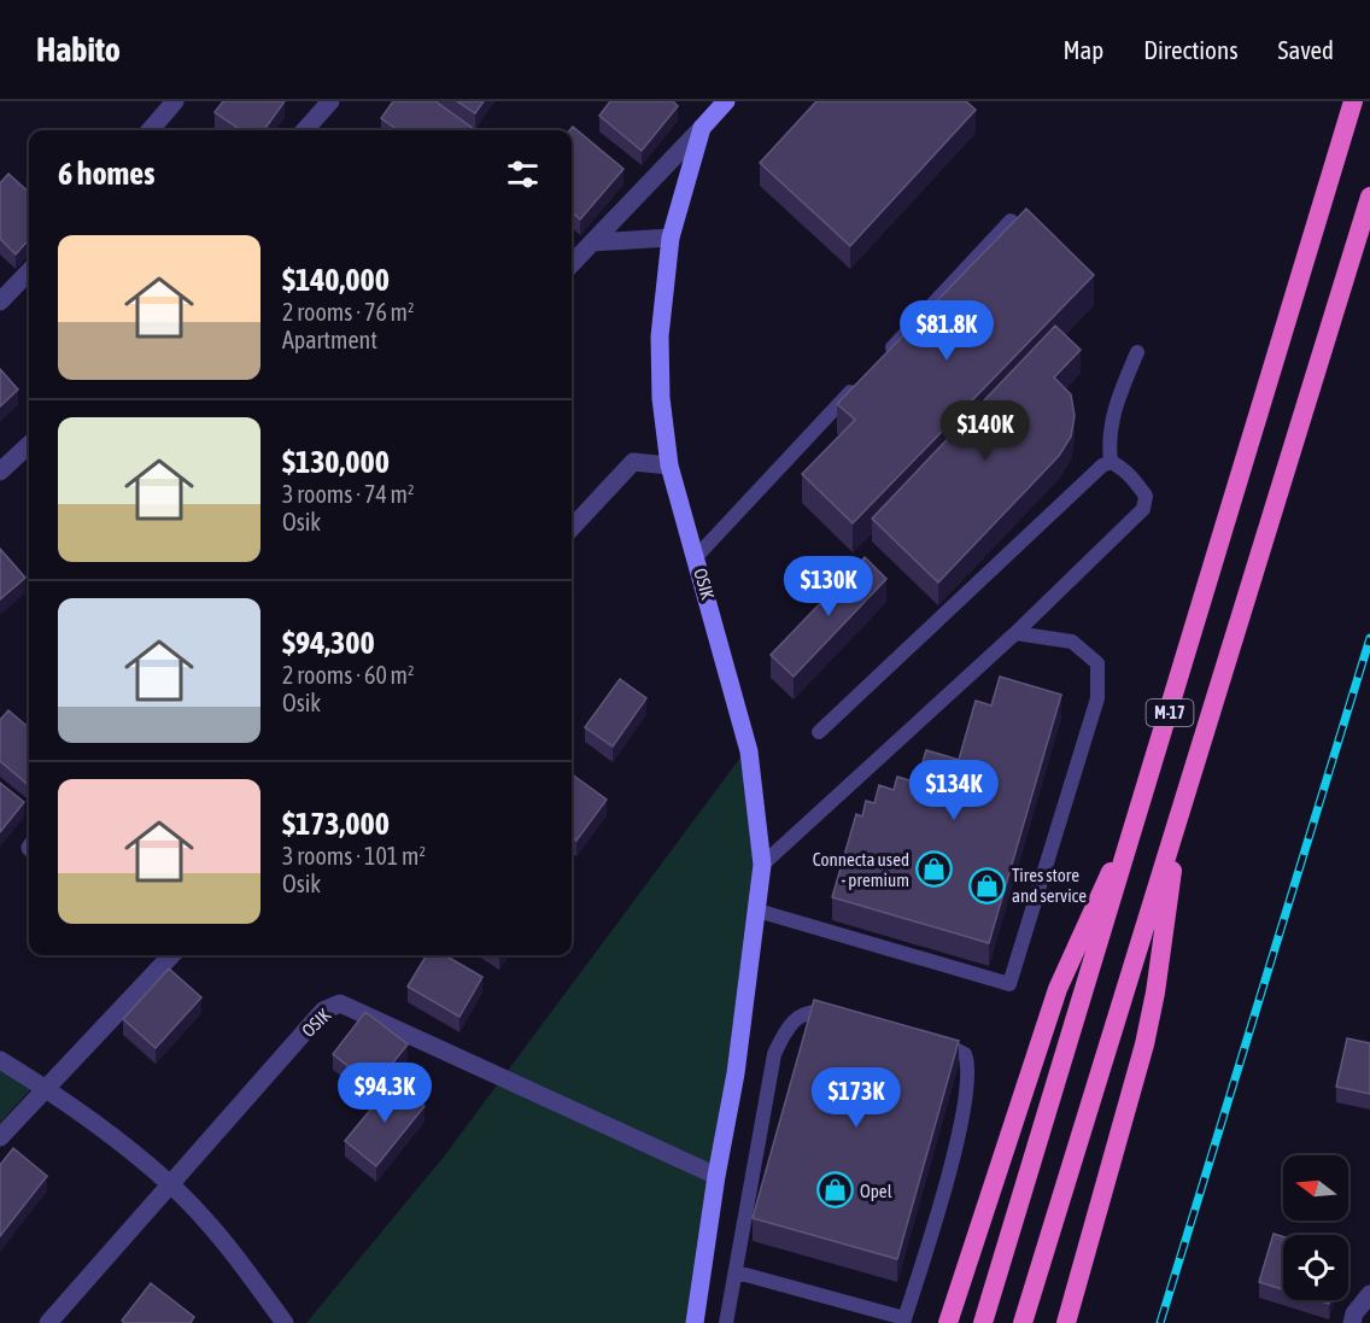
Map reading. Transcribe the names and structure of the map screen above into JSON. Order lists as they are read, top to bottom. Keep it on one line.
{"streets":{"highway":["M-17"],"main road":["OSIK"]},"places":{"shop":["Connecta used - premium","Tires store and service","Opel"]},"north":"left","page":{"header":"Habito","nav":["Map","Directions","Saved"],"heading":"6 homes","list":[{"name":"$140,000","note":"2 rooms · 76 m² · Apartment"},{"name":"$130,000","note":"3 rooms · 74 m² · Osik"},{"name":"$94,300","note":"2 rooms · 60 m² · Osik"},{"name":"$173,000","note":"3 rooms · 101 m² · Osik"}],"price":["$81.8K","$140K","$130K","$134K","$94.3K","$173K"]}}
